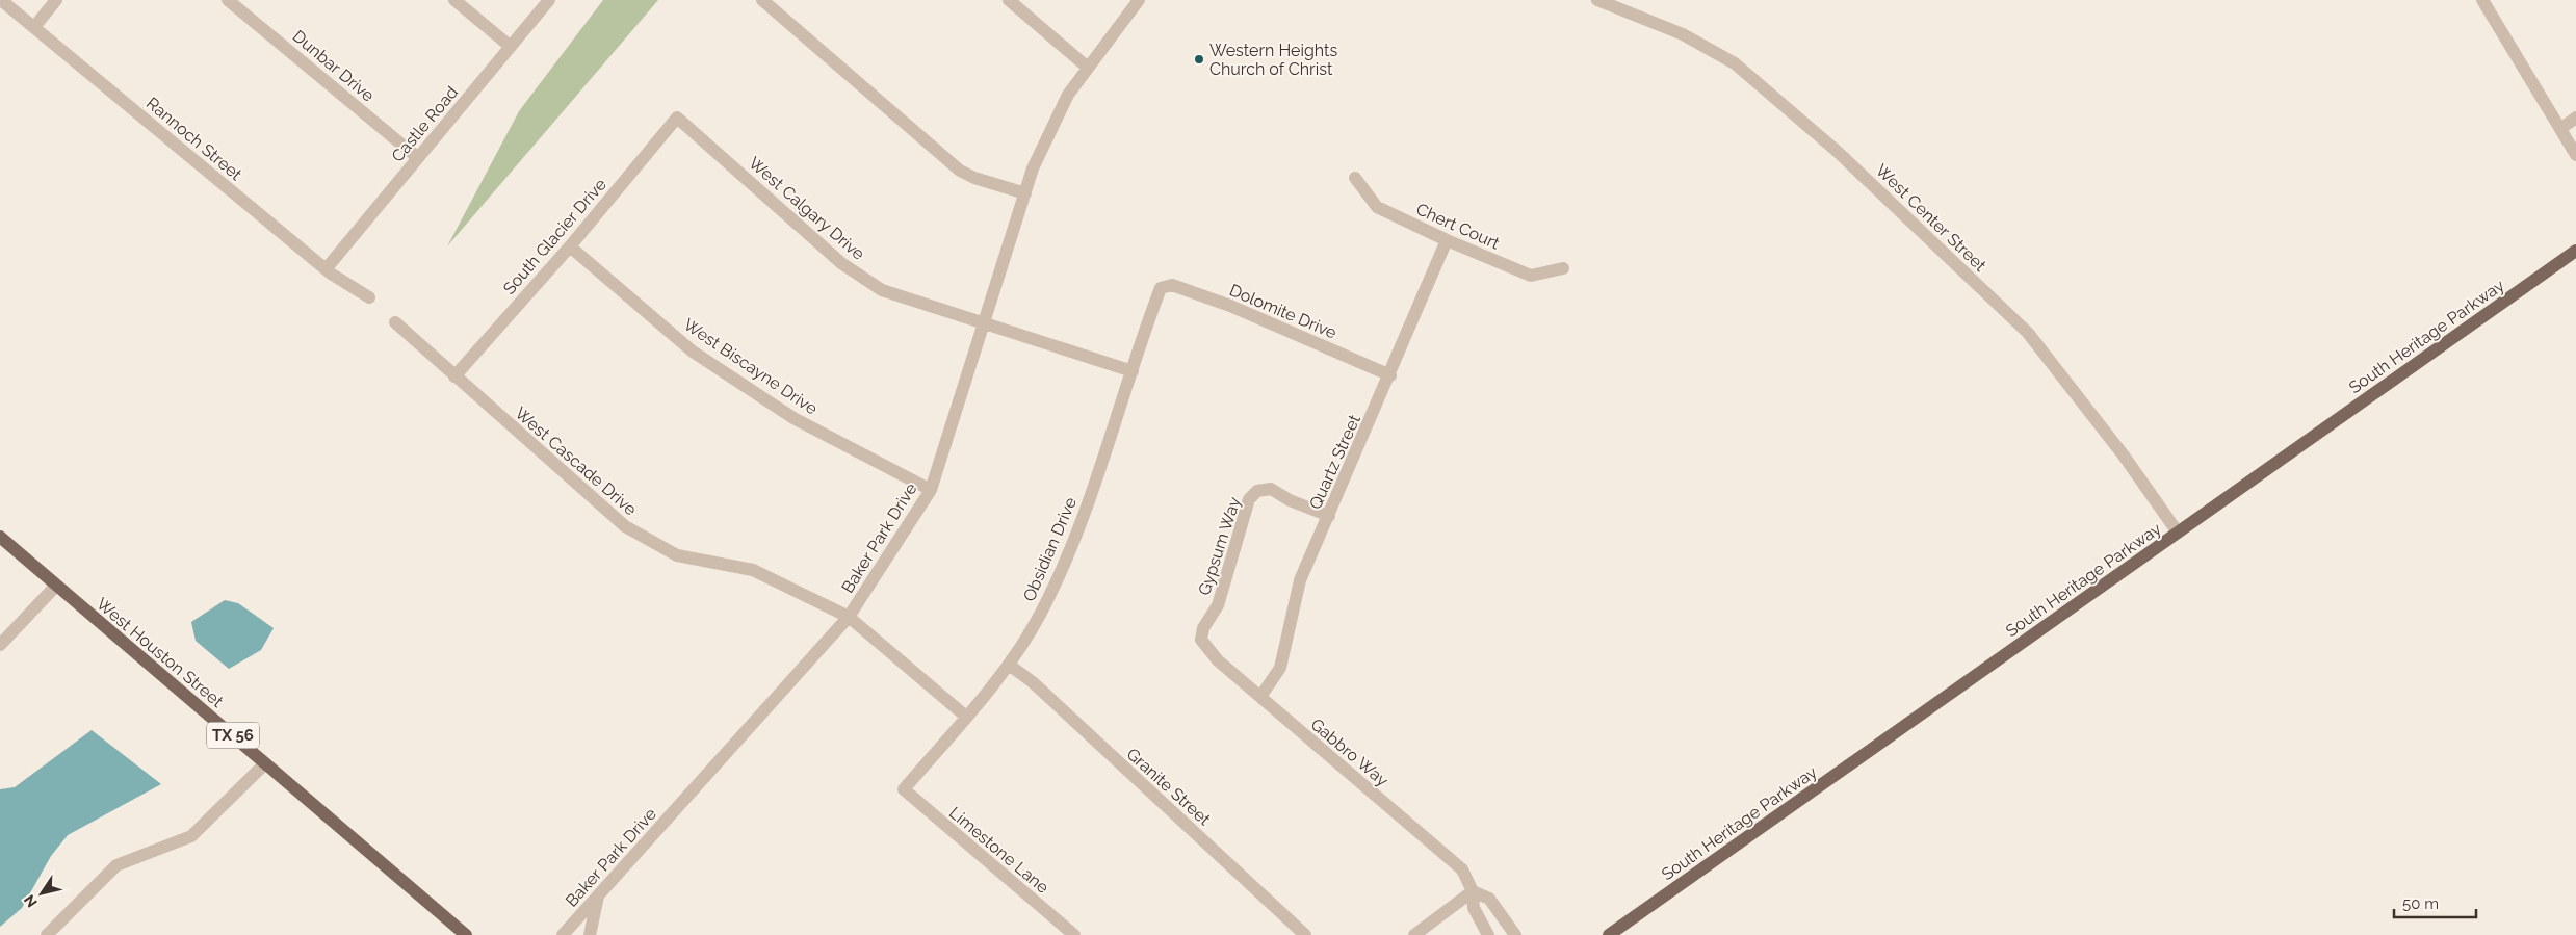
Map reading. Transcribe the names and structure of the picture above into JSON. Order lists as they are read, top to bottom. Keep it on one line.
{"streets":{"main road":["South Heritage Parkway","West Houston Street","TX 56"],"street":["Dunbar Drive","Castle Road","Rannoch Street","West Calgary Drive","West Center Street","Chert Court","South Glacier Drive","Dolomite Drive","West Biscayne Drive","West Cascade Drive","Quartz Street","Baker Park Drive","Gypsum Way","Obsidian Drive","Gabbro Way","Granite Street","Limestone Lane"]},"crossings":[["Dunbar Drive","Castle Road"],["Castle Road","Rannoch Street"],["West Calgary Drive","South Glacier Drive"],["West Calgary Drive","Baker Park Drive"],["West Calgary Drive","Obsidian Drive"],["West Center Street","South Heritage Parkway"],["Chert Court","Quartz Street"],["South Glacier Drive","West Biscayne Drive"],["South Glacier Drive","West Cascade Drive"],["Dolomite Drive","Quartz Street"],["Dolomite Drive","Obsidian Drive"],["West Biscayne Drive","Baker Park Drive"],["West Cascade Drive","Baker Park Drive"],["West Cascade Drive","Obsidian Drive"],["Quartz Street","Gypsum Way"],["Quartz Street","Gabbro Way"],["Gypsum Way","Gabbro Way"],["Obsidian Drive","Granite Street"],["Obsidian Drive","Limestone Lane"]],"places":["Western Heights Church of Christ"],"scale_bar":"50 m","north":"bottom left"}
